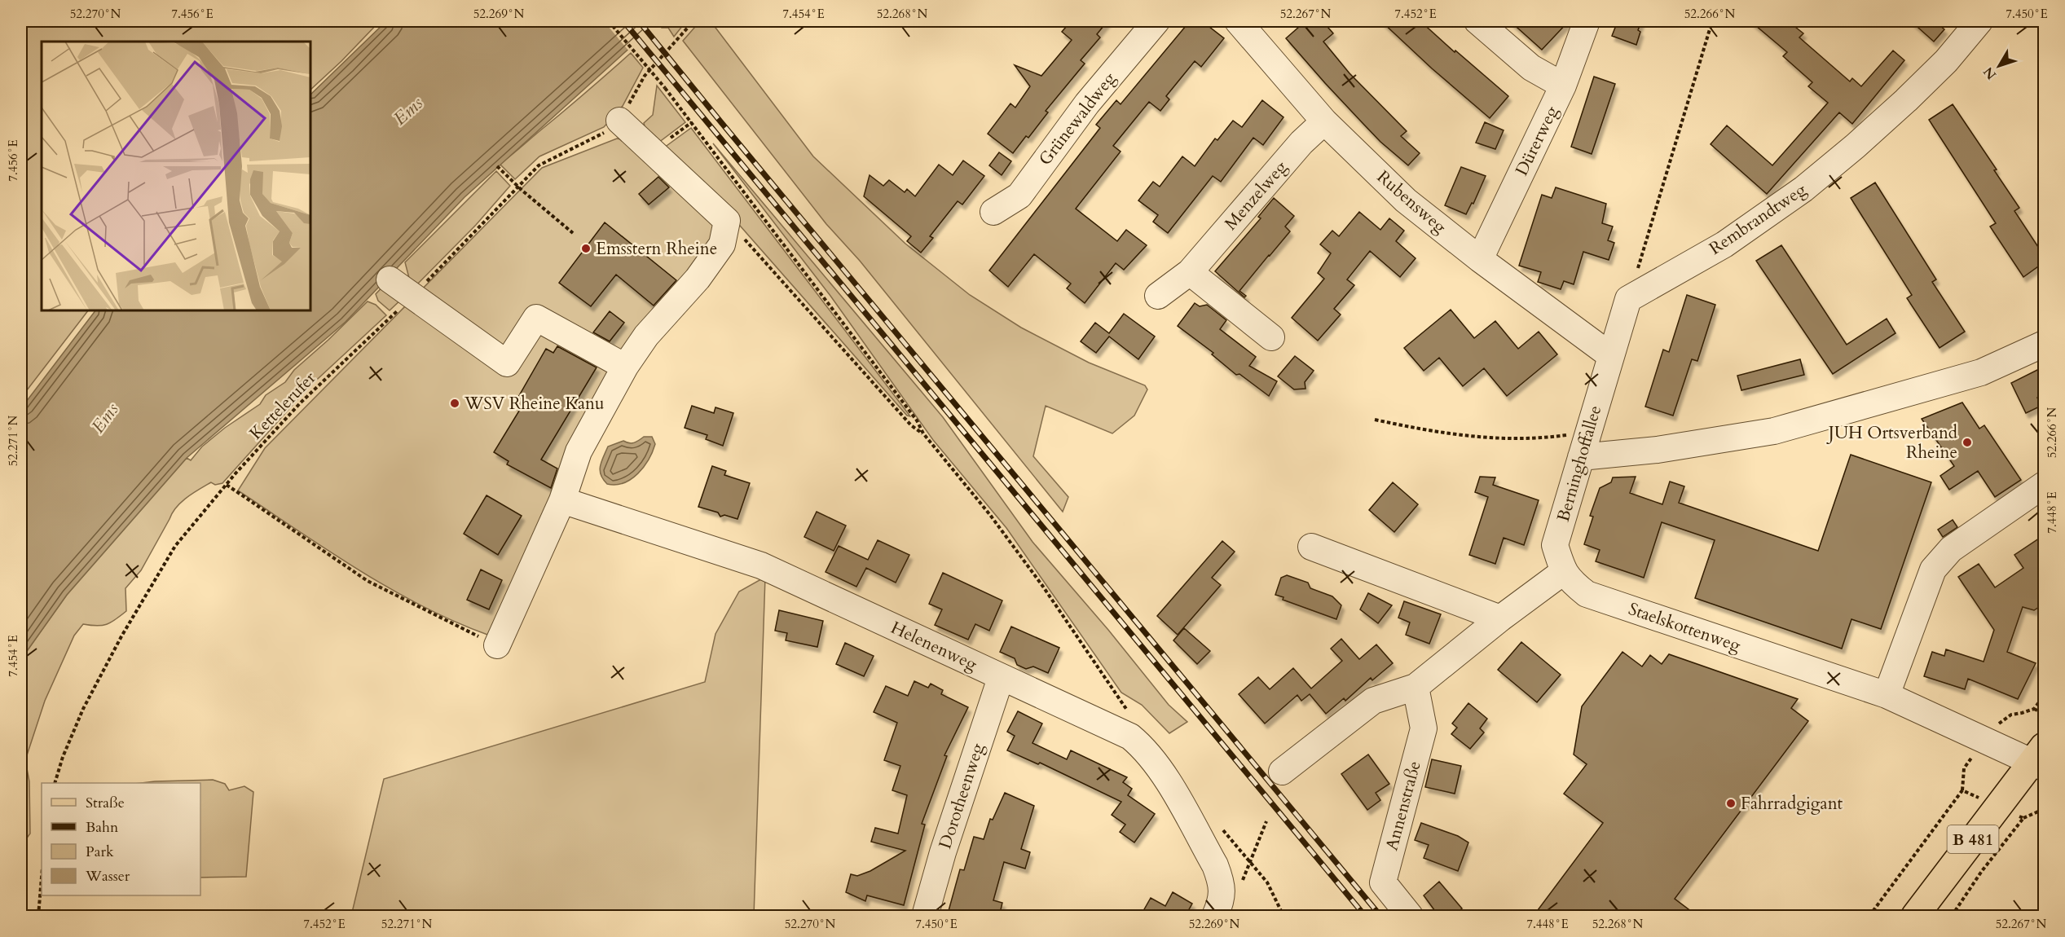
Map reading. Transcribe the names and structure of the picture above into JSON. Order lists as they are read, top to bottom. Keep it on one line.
{"streets":{"main road":["B 481"],"street":["Grünewaldweg","Dürerweg","Menzelweg","Rubensweg","Rembrandtweg","Berninghoffallee","Staelskottenweg","Helenenweg","Dorotheenweg","Annenstraße"],"path":["Kettelerufer"]},"crossings":[["Dürerweg","Rubensweg"],["Menzelweg","Rubensweg"],["Rubensweg","Berninghoffallee"],["Rembrandtweg","Berninghoffallee"],["Berninghoffallee","Staelskottenweg"],["Staelskottenweg","B 481"],["Helenenweg","Dorotheenweg"]],"water":["Ems"],"places":["Emsstern Rheine","WSV Rheine Kanu","JUH Ortsverband Rheine","Fahrradgigant"],"legend":["Straße","Bahn","Park","Wasser"],"north":"bottom left","coordinates":["52.270°N","7.456°E","52.269°N","7.454°E","52.268°N","52.267°N","7.452°E","52.266°N","7.450°E","52.271°N","7.448°E"]}
